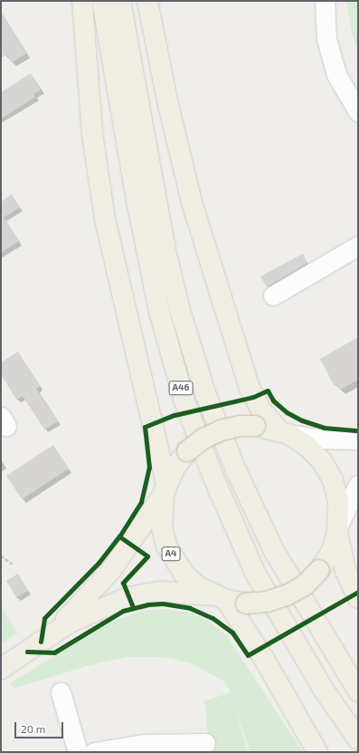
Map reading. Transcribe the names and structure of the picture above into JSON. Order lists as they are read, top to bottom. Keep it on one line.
{"streets":{"highway":["A46","A4"]},"scale_bar":"20 m"}
